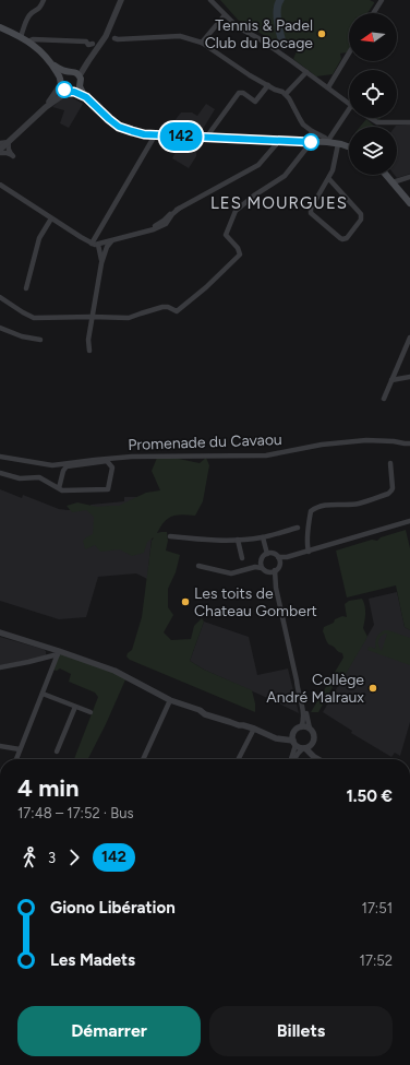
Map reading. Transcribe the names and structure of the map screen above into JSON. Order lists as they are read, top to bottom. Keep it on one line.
{"streets":{"street":["Promenade du Cavaou"]},"districts":["LES MOURGUES"],"places":["Tennis & Padel Club du Bocage","Les toits de Chateau Gombert","Collège André Malraux"],"lines":["bus line 142"],"north":"left","page":{"on_map":"142","heading":["4 min","17:48 – 17:52 · Bus","1.50 €"],"legs":["3","142"],"list":[{"name":"Giono Libération","value":"17:51"},{"name":"Les Madets","value":"17:52"}],"buttons":["Démarrer","Billets"]}}
